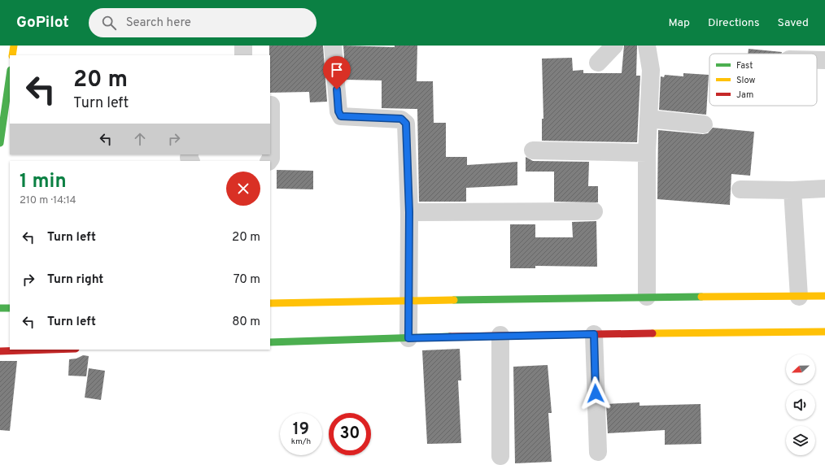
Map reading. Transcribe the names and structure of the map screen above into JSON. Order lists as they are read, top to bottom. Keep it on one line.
{"legend":["Fast","Slow","Jam"],"north":"left","page":{"header":"GoPilot","search":"Search here","nav":["Map","Directions","Saved"],"turn":["20 m","Turn left"],"heading":["1 min","210 m · 14:14"],"list":[{"name":"Turn left","value":"20 m"},{"name":"Turn right","value":"70 m"},{"name":"Turn left","value":"80 m"}],"speed":"19 km/h","limit":"30"}}
